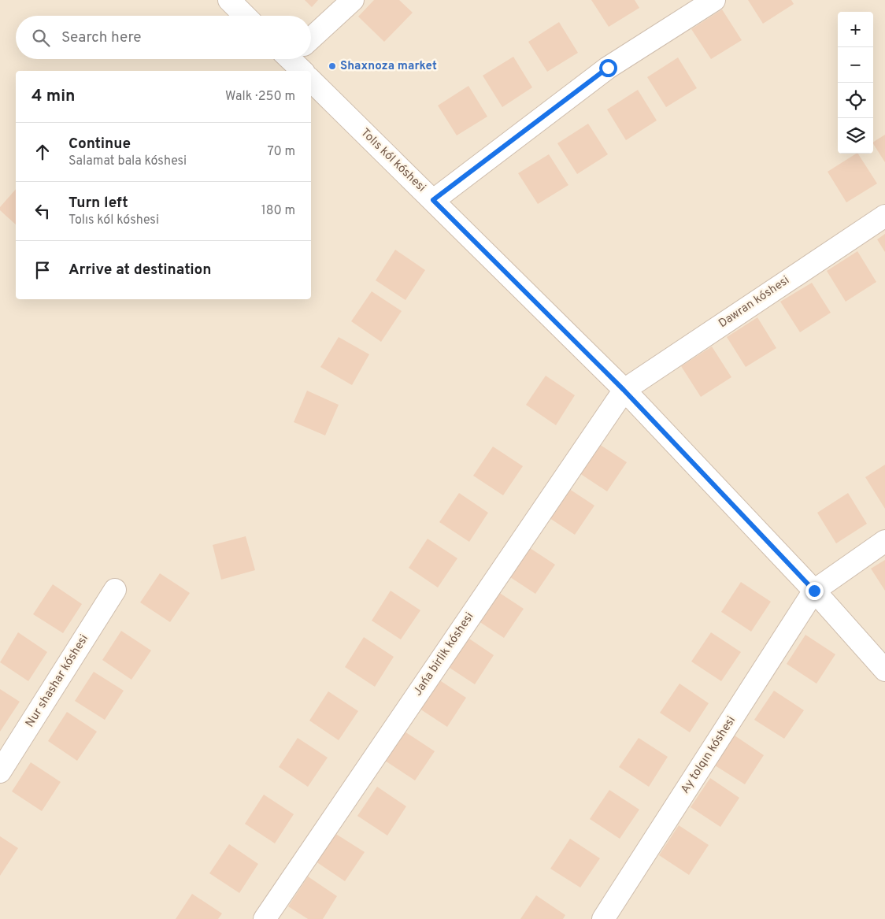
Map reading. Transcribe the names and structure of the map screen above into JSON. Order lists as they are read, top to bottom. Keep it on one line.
{"streets":{"street":["Tolıs kól kóshesi","Dawran kóshesi","Jańa birlik kóshesi","Nur shashar kóshesi","Ay tolqın kóshesi"]},"crossings":[["Tolıs kól kóshesi","Dawran kóshesi"],["Tolıs kól kóshesi","Jańa birlik kóshesi"],["Tolıs kól kóshesi","Ay tolqın kóshesi"],["Dawran kóshesi","Jańa birlik kóshesi"]],"places":["Shaxnoza market"],"page":{"map_buttons":["+","−"],"search":"Search here","heading":["4 min","Walk · 250 m"],"list":[["Continue","Salamat bala kóshesi","70 m"],["Turn left","Tolıs kól kóshesi","180 m"],"Arrive at destination"]}}
